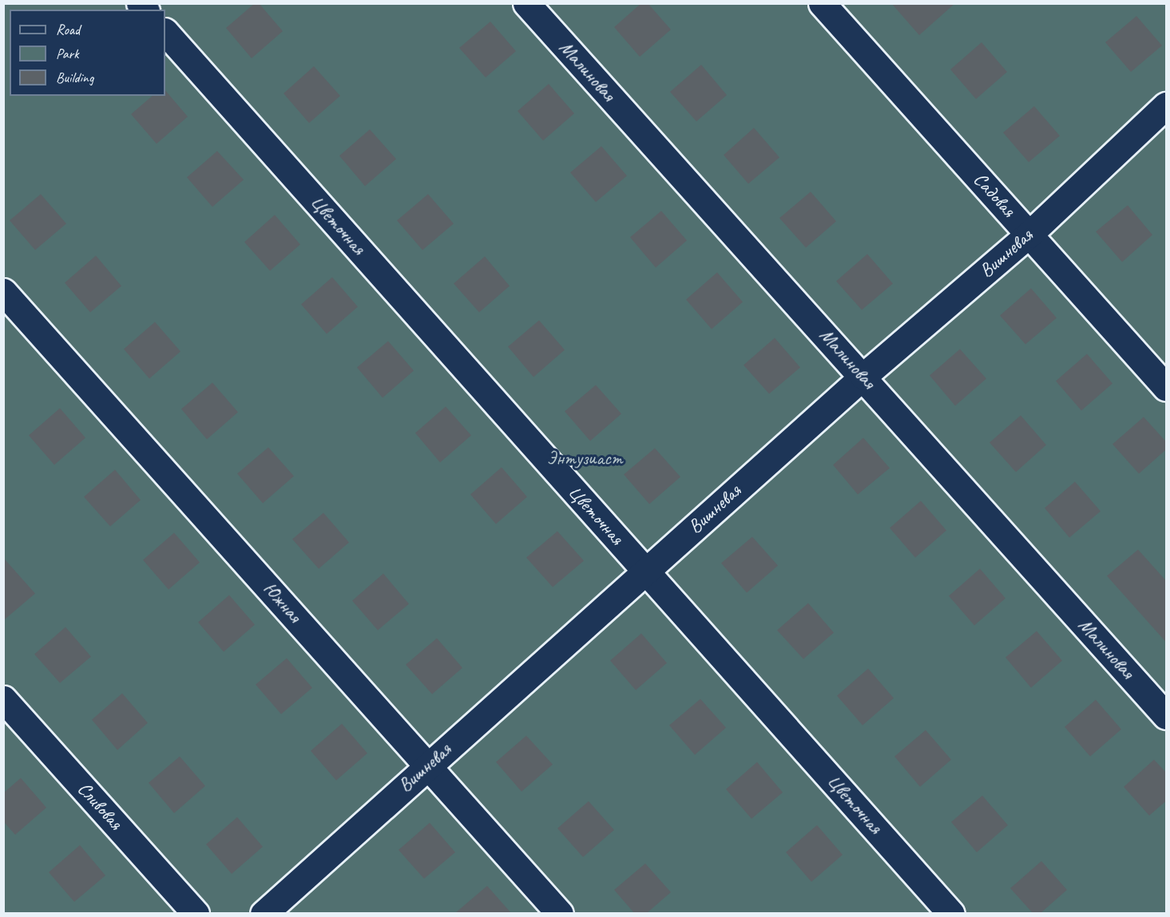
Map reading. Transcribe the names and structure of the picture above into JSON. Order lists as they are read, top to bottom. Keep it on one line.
{"streets":{"street":["Малиновая","Садовая","Цветочная","Вишневая","Южная","Сливовая"]},"crossings":[["Малиновая","Вишневая"],["Садовая","Вишневая"],["Цветочная","Вишневая"],["Вишневая","Южная"]],"parks":["Энтузиаст"],"legend":["Road","Park","Building"]}
